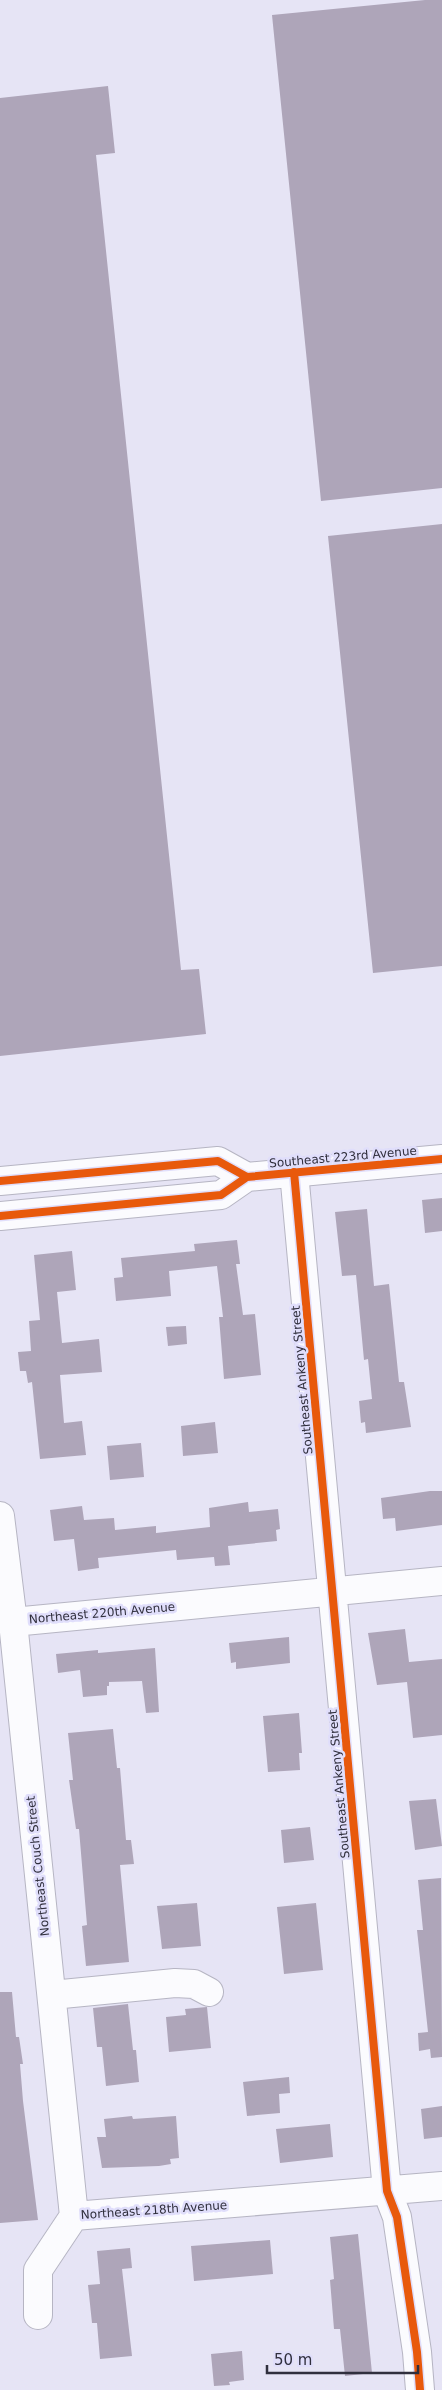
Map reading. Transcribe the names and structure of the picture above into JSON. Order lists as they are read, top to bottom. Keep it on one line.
{"streets":{"street":["Southeast 223rd Avenue","Southeast Ankeny Street","Northeast 220th Avenue","Northeast Couch Street","Northeast 218th Avenue"]},"crossings":[["Southeast 223rd Avenue","Southeast Ankeny Street"],["Southeast Ankeny Street","Northeast 220th Avenue"],["Southeast Ankeny Street","Northeast 218th Avenue"],["Northeast 220th Avenue","Northeast Couch Street"],["Northeast Couch Street","Northeast 218th Avenue"]],"scale_bar":"50 m"}
